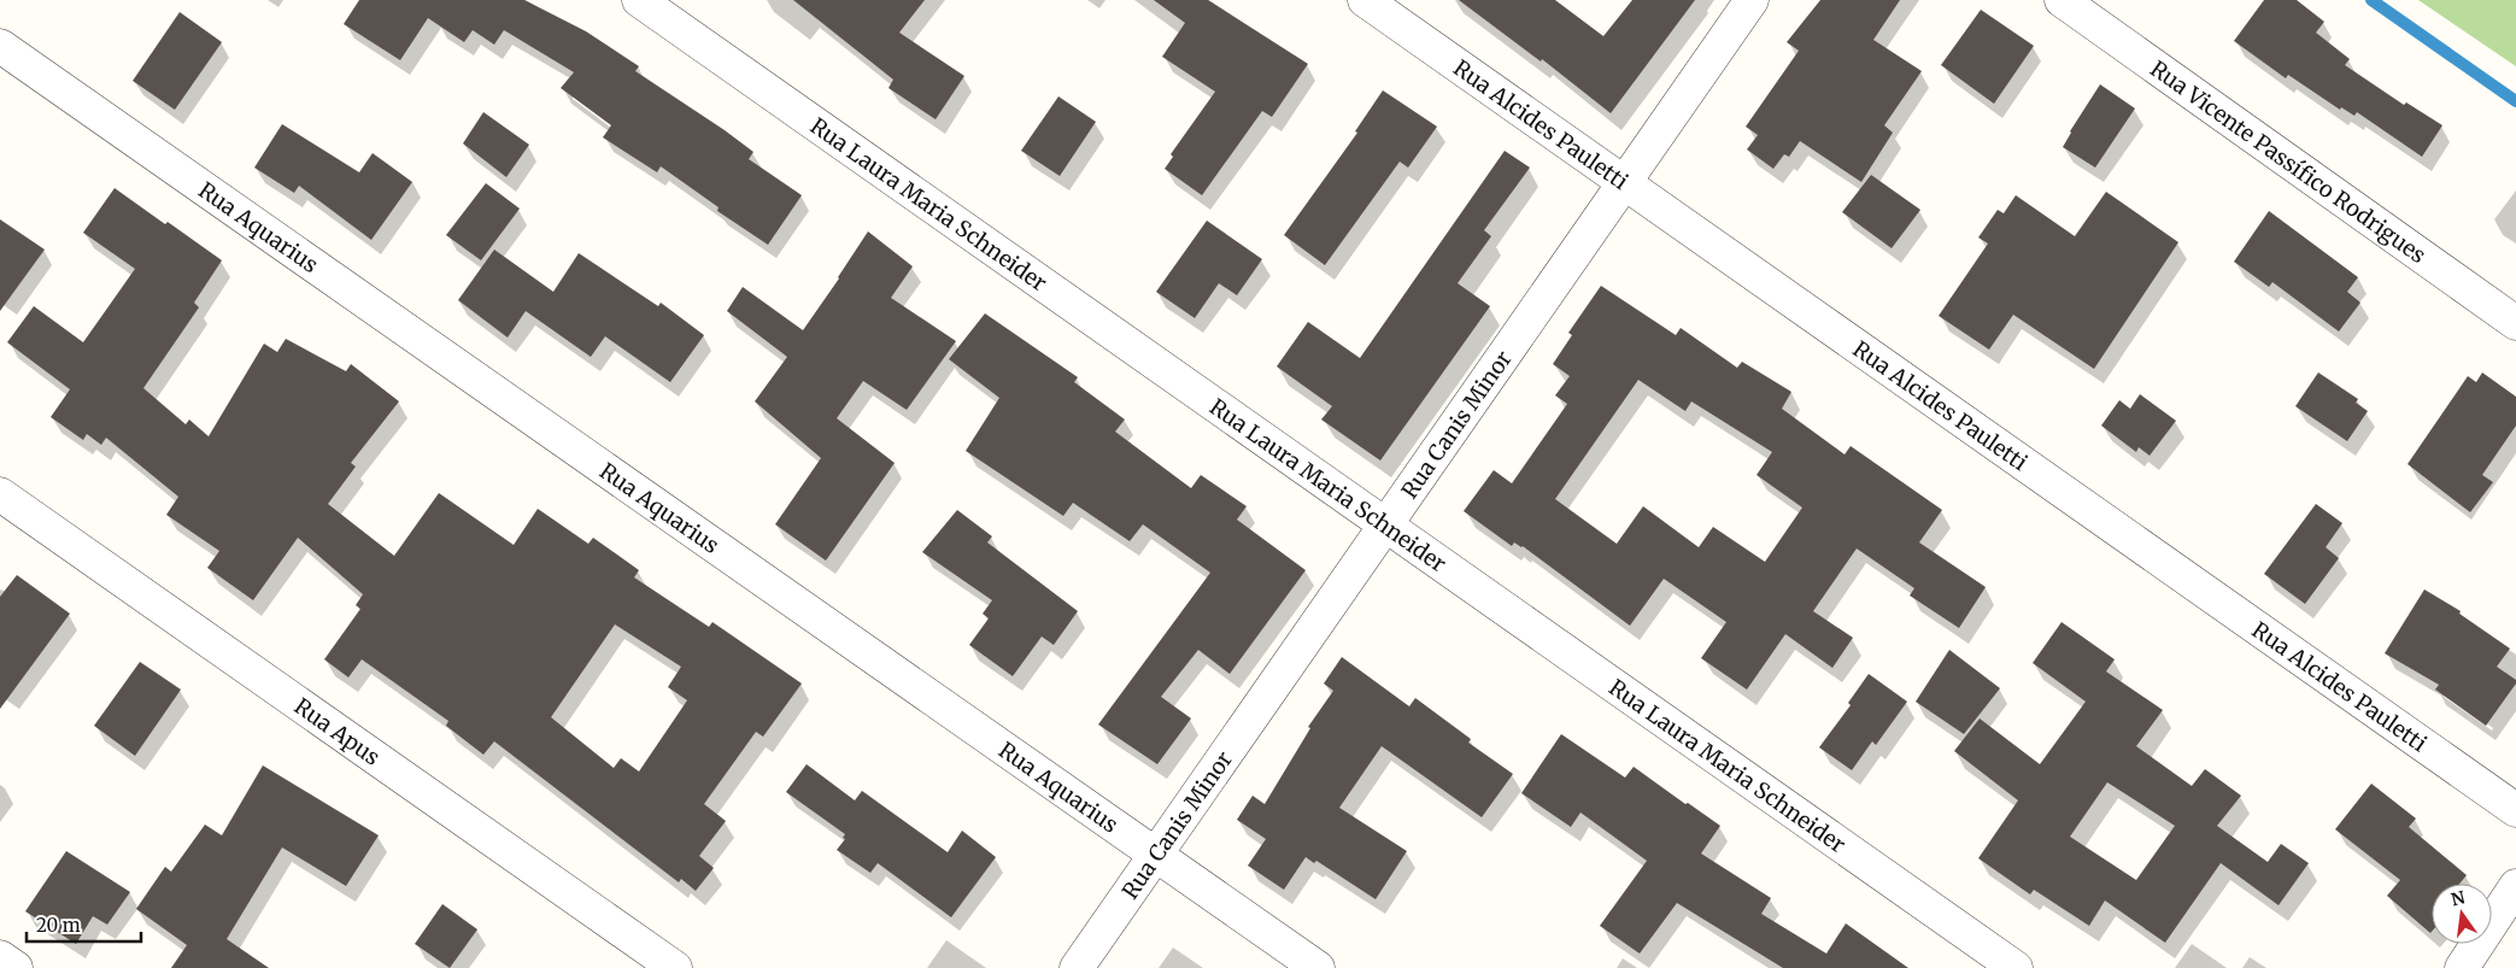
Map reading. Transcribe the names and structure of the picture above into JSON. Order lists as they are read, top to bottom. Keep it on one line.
{"streets":{"street":["Rua Alcides Pauletti","Rua Vicente Passífico Rodrigues","Rua Laura Maria Schneider","Rua Aquarius","Rua Canis Minor","Rua Apus"]},"crossings":[["Rua Alcides Pauletti","Rua Canis Minor"],["Rua Laura Maria Schneider","Rua Canis Minor"],["Rua Aquarius","Rua Canis Minor"]],"scale_bar":"20 m","north":"top"}
